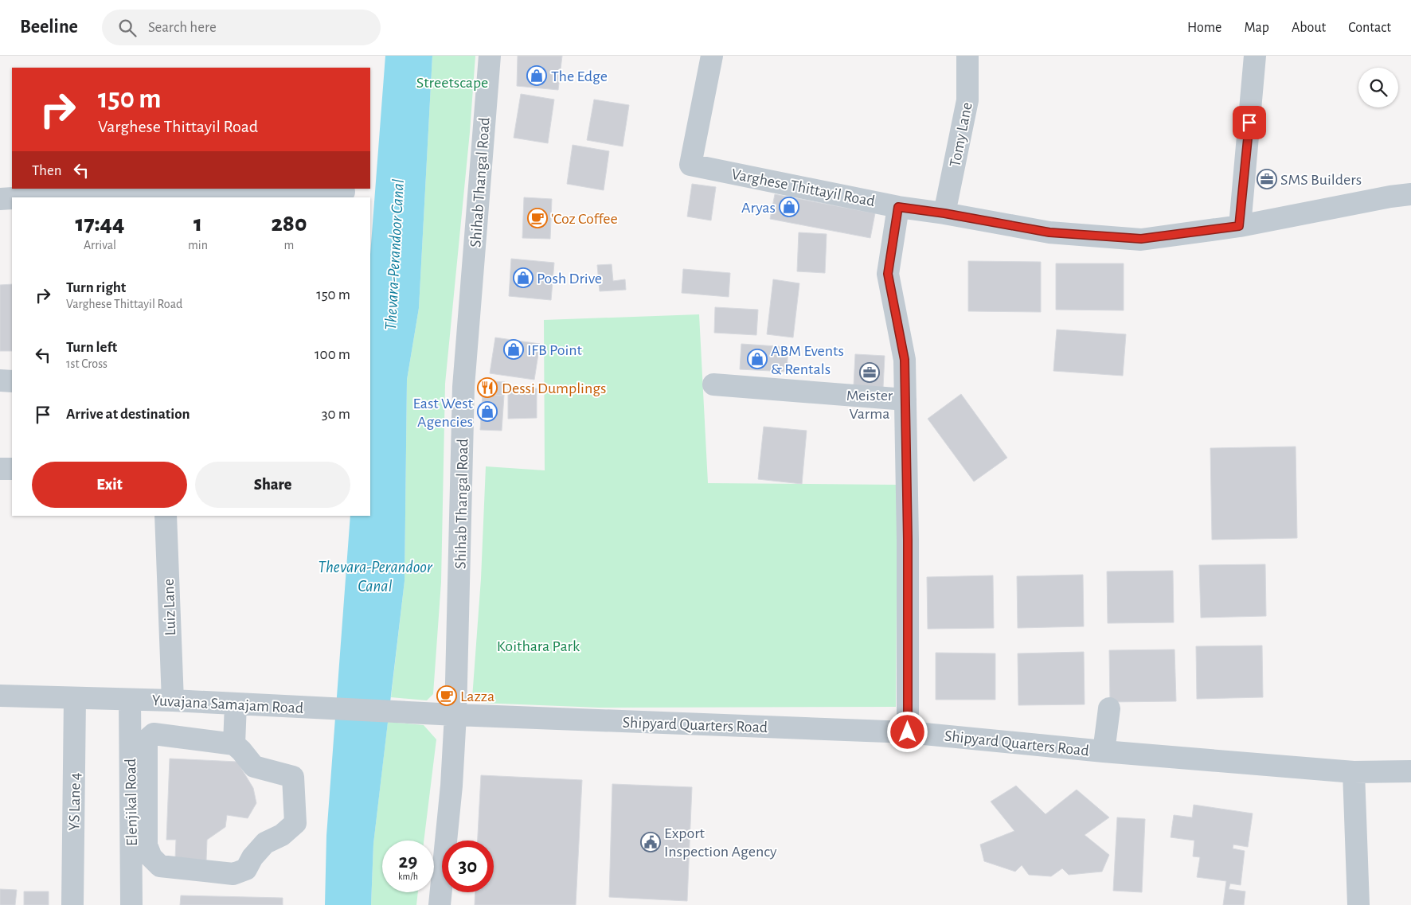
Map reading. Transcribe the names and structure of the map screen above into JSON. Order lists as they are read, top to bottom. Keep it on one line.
{"streets":{"street":["Tomy Lane","Shihab Thangal Road","Varghese Thittayil Road","Luiz Lane","Yuvajana Samajam Road","Shipyard Quarters Road","YS Lane 4","Elenjikal Road"]},"crossings":[["Tomy Lane","Varghese Thittayil Road"],["Shihab Thangal Road","Yuvajana Samajam Road"],["Shihab Thangal Road","Shipyard Quarters Road"],["Luiz Lane","Yuvajana Samajam Road"],["Yuvajana Samajam Road","Shipyard Quarters Road"],["Yuvajana Samajam Road","YS Lane 4"],["Yuvajana Samajam Road","Elenjikal Road"]],"water":["Thevara-Perandoor Canal"],"parks":["Streetscape","Koithara Park"],"places":{"shop":["The Edge","Aryas","Posh Drive","IFB Point","ABM Events & Rentals","East West Agencies"],"office":["SMS Builders","Meister Varma"],"cafe":["'Coz Coffee","Lazza"],"restaurant":["Dessi Dumplings"],"public building":["Export Inspection Agency"]},"page":{"header":"Beeline","search":"Search here","nav":["Home","Map","About","Contact"],"turn":["150 m","Varghese Thittayil Road"],"then":"Then","eta":["17:44","Arrival","1","min","280","m"],"list":[{"name":"Turn right","note":"Varghese Thittayil Road","value":"150 m"},{"name":"Turn left","note":"1st Cross","value":"100 m"},{"name":"Arrive at destination","value":"30 m"}],"buttons":["Exit","Share"],"speed":"29 km/h","limit":"30"}}
